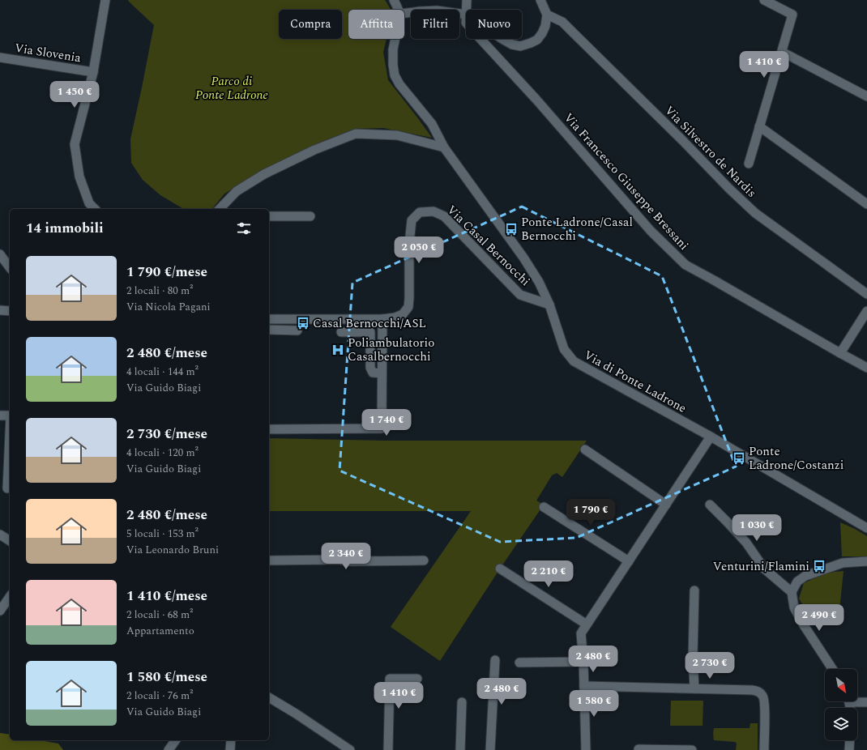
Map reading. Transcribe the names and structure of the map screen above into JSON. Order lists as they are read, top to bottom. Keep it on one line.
{"streets":{"street":["Via Slovenia","Via Silvestro de Nardis","Via Francesco Giuseppe Bressani","Via Casal Bernocchi","Via di Ponte Ladrone"]},"crossings":[["Via Casal Bernocchi","Via di Ponte Ladrone"]],"parks":["Parco di Ponte Ladrone"],"places":{"bus stop":["Ponte Ladrone/Casal Bernocchi","Casal Bernocchi/ASL","Ponte Ladrone/Costanzi","Venturini/Flamini"],"hospital":["Poliambulatorio Casalbernocchi"]},"north":"bottom right","page":{"chip":["Compra","Affitta","Filtri","Nuovo"],"price":["1 410 €","1 450 €","2 050 €","1 740 €","1 790 €","1 030 €","2 340 €","2 210 €","2 490 €","2 480 €","2 730 €","2 480 €","1 410 €","1 580 €"],"heading":"14 immobili","list":[{"name":"1 790 €/mese","note":"2 locali · 80 m² · Via Nicola Pagani"},{"name":"2 480 €/mese","note":"4 locali · 144 m² · Via Guido Biagi"},{"name":"2 730 €/mese","note":"4 locali · 120 m² · Via Guido Biagi"},{"name":"2 480 €/mese","note":"5 locali · 153 m² · Via Leonardo Bruni"},{"name":"1 410 €/mese","note":"2 locali · 68 m² · Appartamento"},{"name":"1 580 €/mese","note":"2 locali · 76 m² · Via Guido Biagi"}]}}
